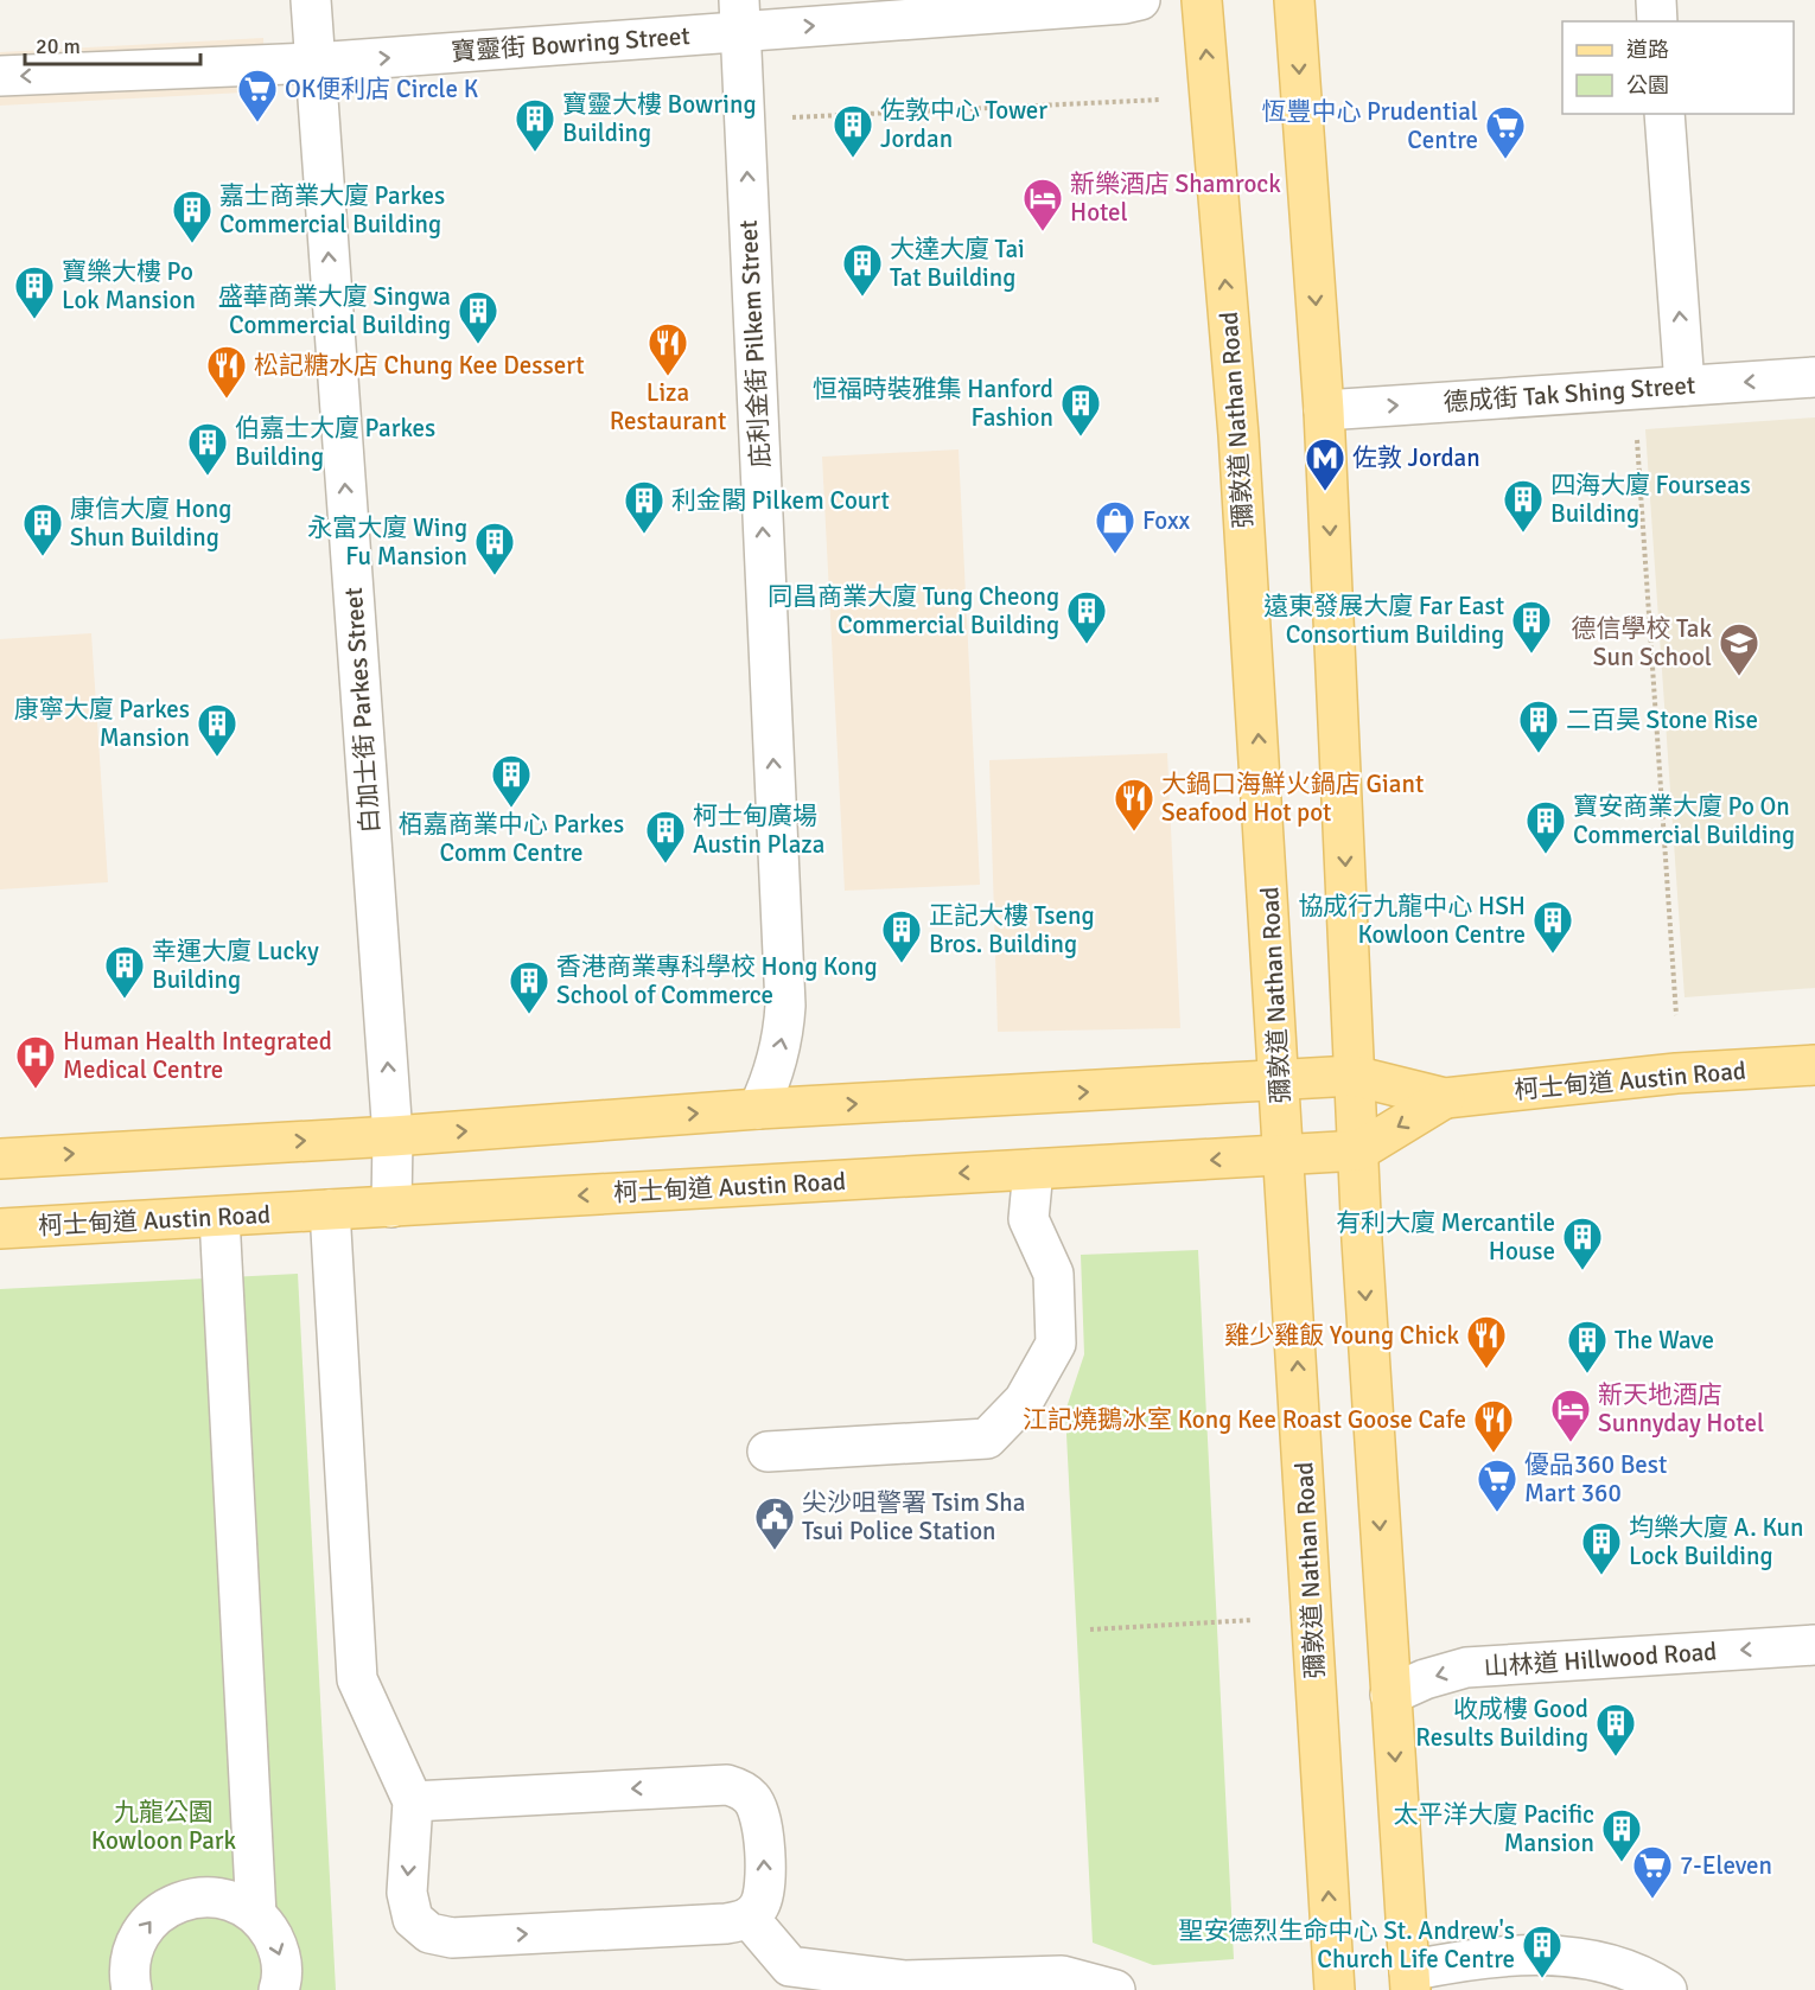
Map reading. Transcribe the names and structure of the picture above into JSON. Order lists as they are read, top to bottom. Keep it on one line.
{"streets":{"main road":["彌敦道 Nathan Road","柯士甸道 Austin Road"],"street":["寶靈街 Bowring Street","庇利金街 Pilkem Street","德成街 Tak Shing Street","白加士街 Parkes Street","山林道 Hillwood Road"]},"crossings":[["寶靈街 Bowring Street","庇利金街 Pilkem Street"],["寶靈街 Bowring Street","白加士街 Parkes Street"],["庇利金街 Pilkem Street","柯士甸道 Austin Road"],["彌敦道 Nathan Road","柯士甸道 Austin Road"],["白加士街 Parkes Street","柯士甸道 Austin Road"]],"one_way":["庇利金街 Pilkem Street","白加士街 Parkes Street"],"parks":["九龍公園 Kowloon Park"],"places":{"supermarket":["OK便利店 Circle K","恆豐中心 Prudential Centre","優品360 Best Mart 360","7-Eleven"],"building":["寶靈大樓 Bowring Building","佐敦中心 Tower Jordan","嘉士商業大廈 Parkes Commercial Building","大達大廈 Tai Tat Building","寶樂大樓 Po Lok Mansion","盛華商業大廈 Singwa Commercial Building","恒福時裝雅集 Hanford Fashion","伯嘉士大廈 Parkes Building","四海大廈 Fourseas Building","利金閣 Pilkem Court","康信大廈 Hong Shun Building","永富大廈 Wing Fu Mansion","同昌商業大廈 Tung Cheong Commercial Building","遠東發展大廈 Far East Consortium Building","二百昊 Stone Rise","康寧大廈 Parkes Mansion","栢嘉商業中心 Parkes Comm Centre","寶安商業大廈 Po On Commercial Building","柯士甸廣場 Austin Plaza","協成行九龍中心 HSH Kowloon Centre","正記大樓 Tseng Bros. Building","幸運大廈 Lucky Building","香港商業專科學校 Hong Kong School of Commerce","有利大廈 Mercantile House","The Wave","均樂大廈 A. Kun Lock Building","收成樓 Good Results Building","太平洋大廈 Pacific Mansion","聖安德烈生命中心 St. Andrew's Church Life Centre"],"hotel":["新樂酒店 Shamrock Hotel","新天地酒店 Sunnyday Hotel"],"restaurant":["Liza Restaurant","松記糖水店 Chung Kee Dessert","大鍋口海鮮火鍋店 Giant Seafood Hot pot","雞少雞飯 Young Chick","江記燒鵝冰室 Kong Kee Roast Goose Cafe"],"metro station":["佐敦 Jordan"],"shop":["Foxx"],"school or university":["德信學校 Tak Sun School"],"hospital":["Human Health Integrated Medical Centre"],"public building":["尖沙咀警署 Tsim Sha Tsui Police Station"]},"legend":["道路","公園"],"scale_bar":"20 m"}
